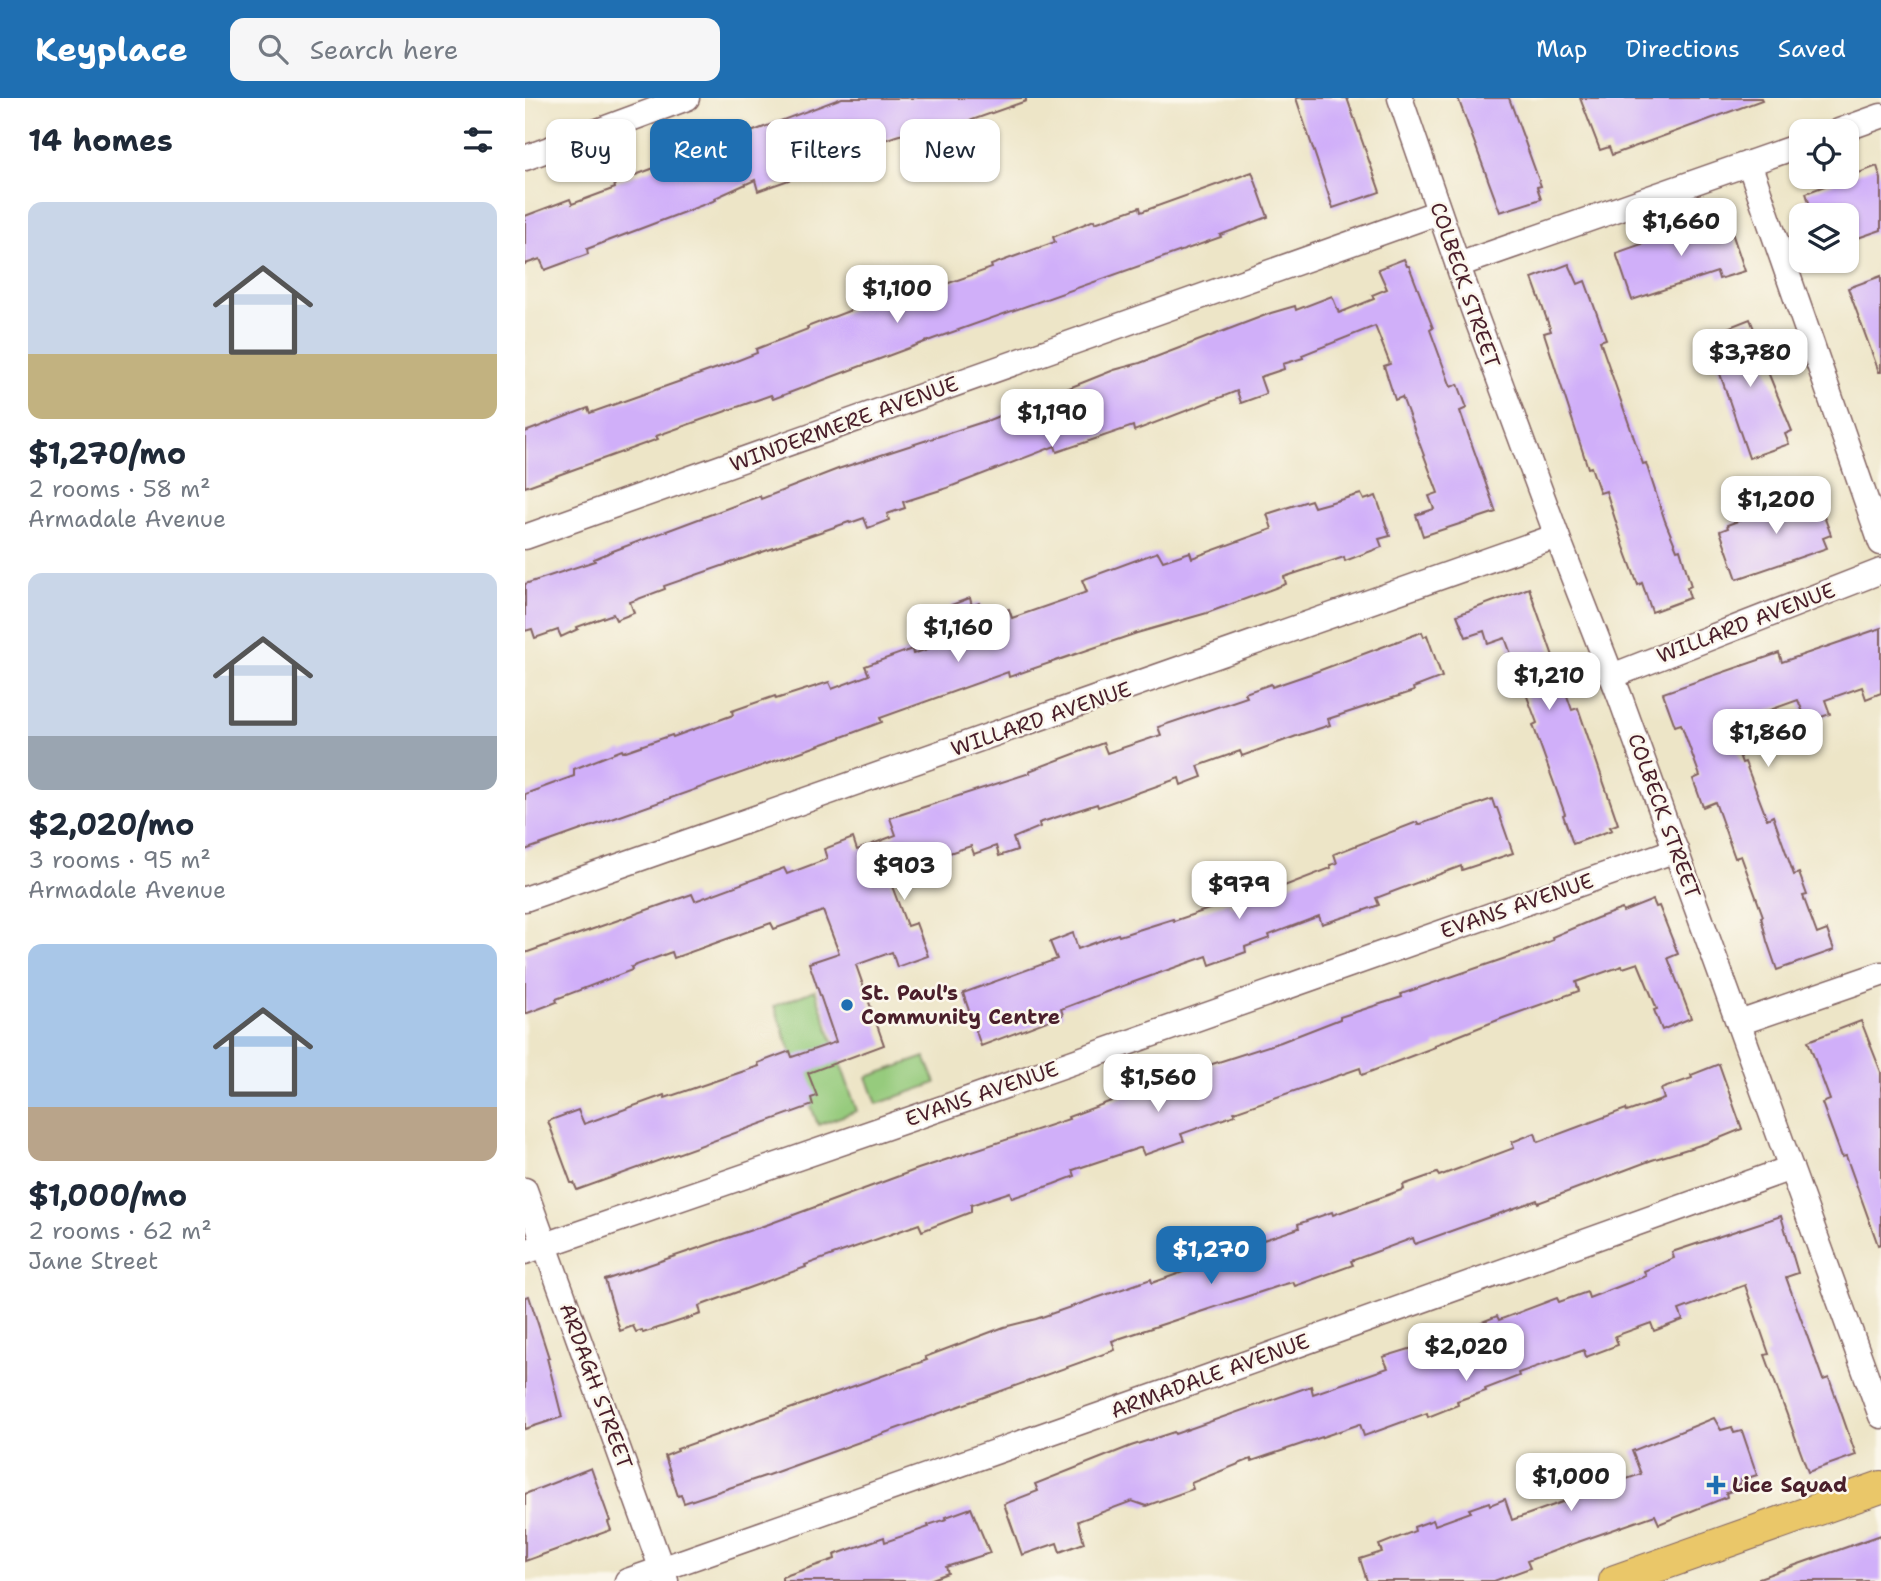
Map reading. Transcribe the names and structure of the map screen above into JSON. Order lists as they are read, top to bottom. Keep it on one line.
{"streets":{"street":["COLBECK STREET","WINDERMERE AVENUE","WILLARD AVENUE","EVANS AVENUE","ARMADALE AVENUE","ARDAGH STREET"]},"crossings":[["COLBECK STREET","WINDERMERE AVENUE"],["COLBECK STREET","WILLARD AVENUE"],["COLBECK STREET","EVANS AVENUE"],["COLBECK STREET","ARMADALE AVENUE"],["EVANS AVENUE","ARDAGH STREET"],["ARMADALE AVENUE","ARDAGH STREET"]],"places":{"other":["St. Paul's Community Centre"],"health":["Lice Squad"]},"page":{"header":"Keyplace","search":"Search here","nav":["Map","Directions","Saved"],"heading":"14 homes","chip":["Buy","Rent","Filters","New"],"list":[{"name":"$1,270/mo","note":"2 rooms · 58 m² · Armadale Avenue"},{"name":"$2,020/mo","note":"3 rooms · 95 m² · Armadale Avenue"},{"name":"$1,000/mo","note":"2 rooms · 62 m² · Jane Street"}],"price":["$1,660","$1,100","$3,780","$1,190","$1,200","$1,160","$1,210","$1,860","$903","$979","$1,560","$1,270","$2,020","$1,000"]}}
